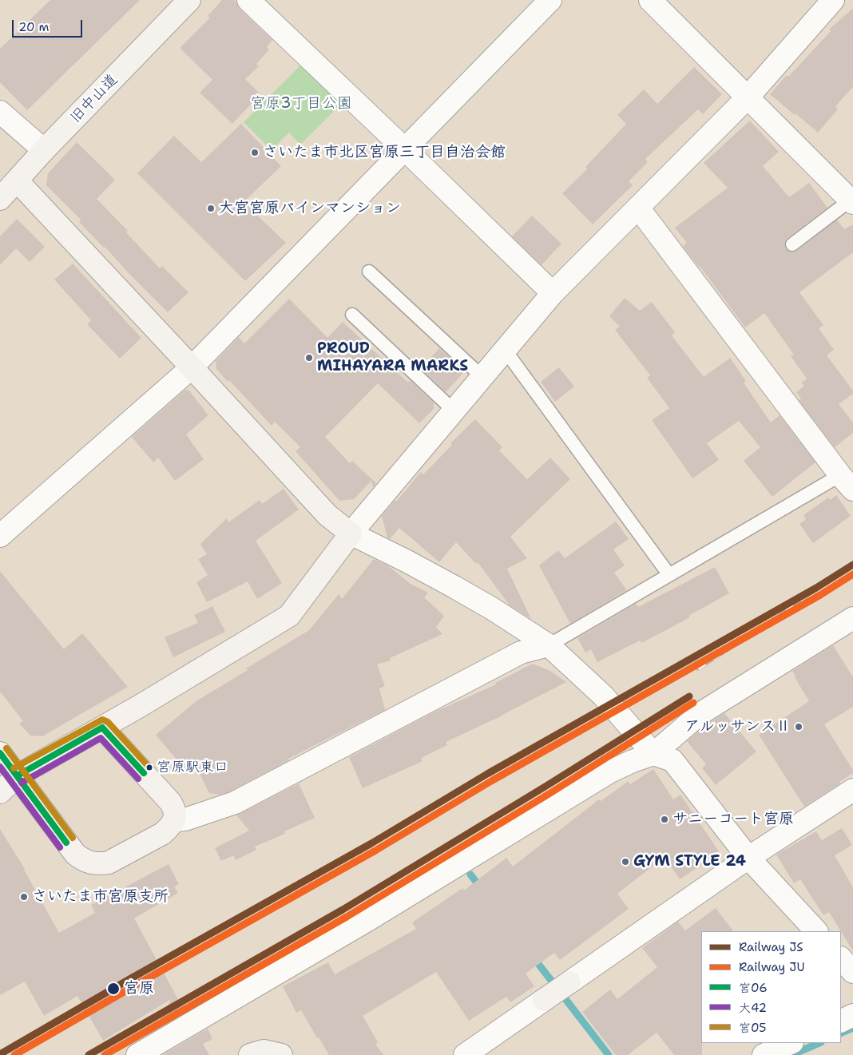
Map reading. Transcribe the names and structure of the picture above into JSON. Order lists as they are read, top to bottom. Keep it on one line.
{"streets":{"street":["旧中山道"]},"parks":["宮原3丁目公園"],"places":["さいたま市北区宮原三丁目自治会館","大宮宮原パインマンション","PROUD MIHAYARA MARKS","アルッサンスⅡ","宮原駅東口","サニーコート宮原","GYM STYLE 24","さいたま市宮原支所","宮原"],"lines":["rail line JS","rail line JU","transit line 宮05","transit line 宮06","transit line 大42"],"legend":["Railway JS","Railway JU","宮06","大42","宮05"],"scale_bar":"20 m"}
